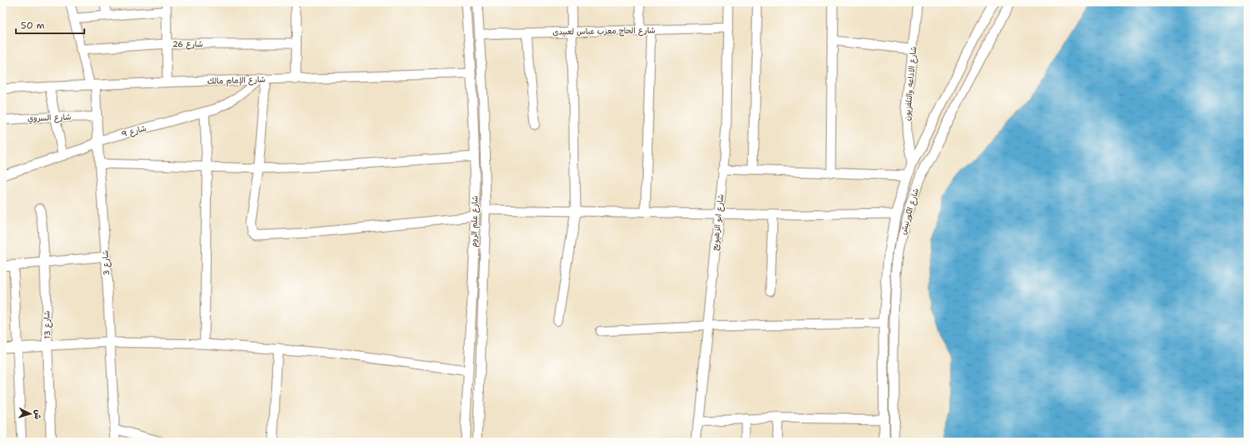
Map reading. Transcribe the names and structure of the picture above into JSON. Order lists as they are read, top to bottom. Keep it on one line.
{"streets":{"street":["شارع الحاج معزب عباس لعبيدى","شارع 26","شارع الإمام مالك","شارع الاذاعه والتلفزيون","شارع السروي","شارع 9","شارع الكورنيش","شارع علم الروم","شارع ابو الزهيويج","شارع 3","شارع 13"]},"crossings":[["شارع الحاج معزب عباس لعبيدى","شارع علم الروم"],["شارع الحاج معزب عباس لعبيدى","شارع ابو الزهيويج"],["شارع 26","شارع 3"],["شارع الإمام مالك","شارع 9"],["شارع الإمام مالك","شارع علم الروم"],["شارع الإمام مالك","شارع 3"],["شارع الاذاعه والتلفزيون","شارع الكورنيش"],["شارع السروي","شارع 3"],["شارع 9","شارع 3"]],"scale_bar":"50 m","north":"right"}
